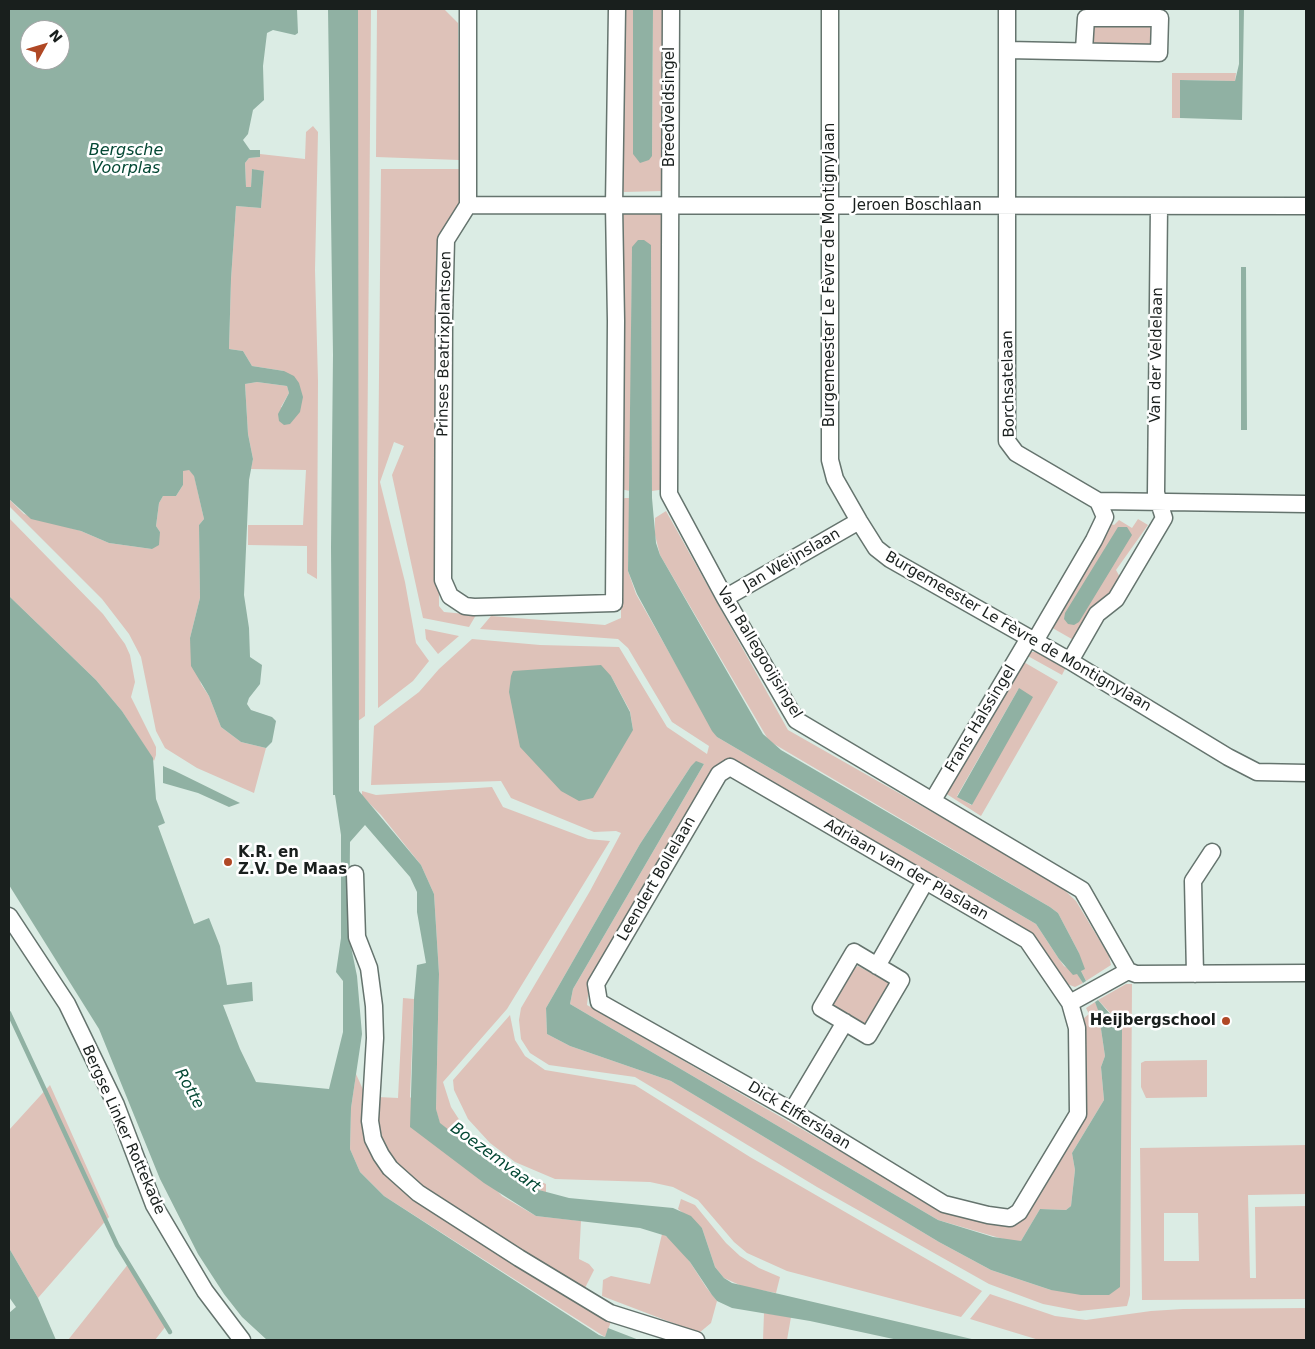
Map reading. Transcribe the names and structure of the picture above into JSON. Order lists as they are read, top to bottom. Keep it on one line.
{"streets":{"street":["Breedveldsingel","Jeroen Boschlaan","Burgemeester Le Fèvre de Montignylaan","Prinses Beatrixplantsoen","Van der Veldelaan","Borchsatelaan","Jan Weijnslaan","Van Ballegooijsingel","Frans Halssingel","Adriaan van der Plaslaan","Leendert Bollelaan","Dick Elfferslaan","Bergse Linker Rottekade"]},"crossings":[["Breedveldsingel","Jeroen Boschlaan"],["Breedveldsingel","Van Ballegooijsingel"],["Jeroen Boschlaan","Burgemeester Le Fèvre de Montignylaan"],["Jeroen Boschlaan","Prinses Beatrixplantsoen"],["Jeroen Boschlaan","Van der Veldelaan"],["Jeroen Boschlaan","Borchsatelaan"],["Jeroen Boschlaan","Van Ballegooijsingel"],["Burgemeester Le Fèvre de Montignylaan","Jan Weijnslaan"],["Burgemeester Le Fèvre de Montignylaan","Frans Halssingel"],["Van der Veldelaan","Borchsatelaan"],["Borchsatelaan","Frans Halssingel"],["Jan Weijnslaan","Van Ballegooijsingel"],["Van Ballegooijsingel","Frans Halssingel"],["Adriaan van der Plaslaan","Leendert Bollelaan"],["Adriaan van der Plaslaan","Dick Elfferslaan"],["Leendert Bollelaan","Dick Elfferslaan"]],"water":["Bergsche Voorplas","Rotte","Boezemvaart"],"places":["K.R. en Z.V. De Maas","Heijbergschool"],"north":"top right"}
